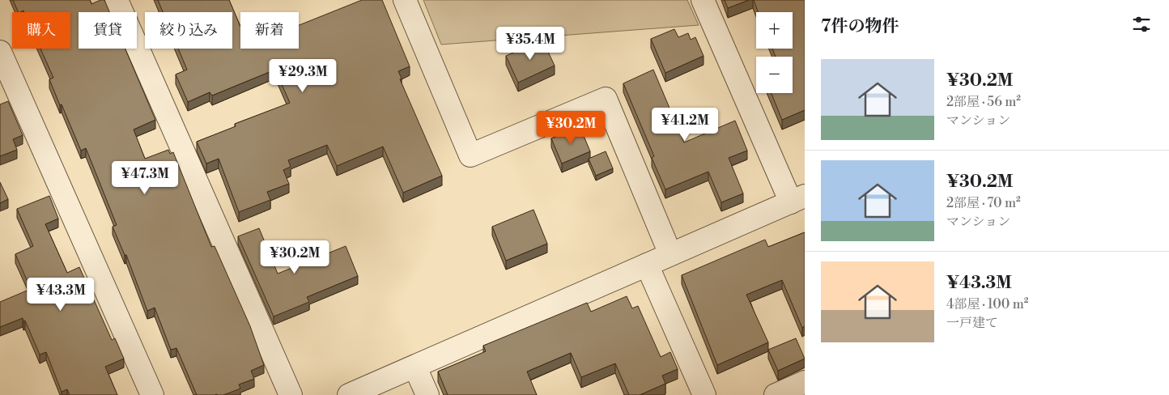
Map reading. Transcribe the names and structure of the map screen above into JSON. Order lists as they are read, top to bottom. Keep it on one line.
{"page":{"heading":"7件の物件","map_buttons":["+","−"],"chip":["購入","賃貸","絞り込み","新着"],"price":["¥35.4M","¥29.3M","¥41.2M","¥30.2M","¥47.3M","¥30.2M","¥43.3M"],"list":[{"name":"¥30.2M","note":"2部屋 · 56 m² · マンション"},{"name":"¥30.2M","note":"2部屋 · 70 m² · マンション"},{"name":"¥43.3M","note":"4部屋 · 100 m² · 一戸建て"}]}}
